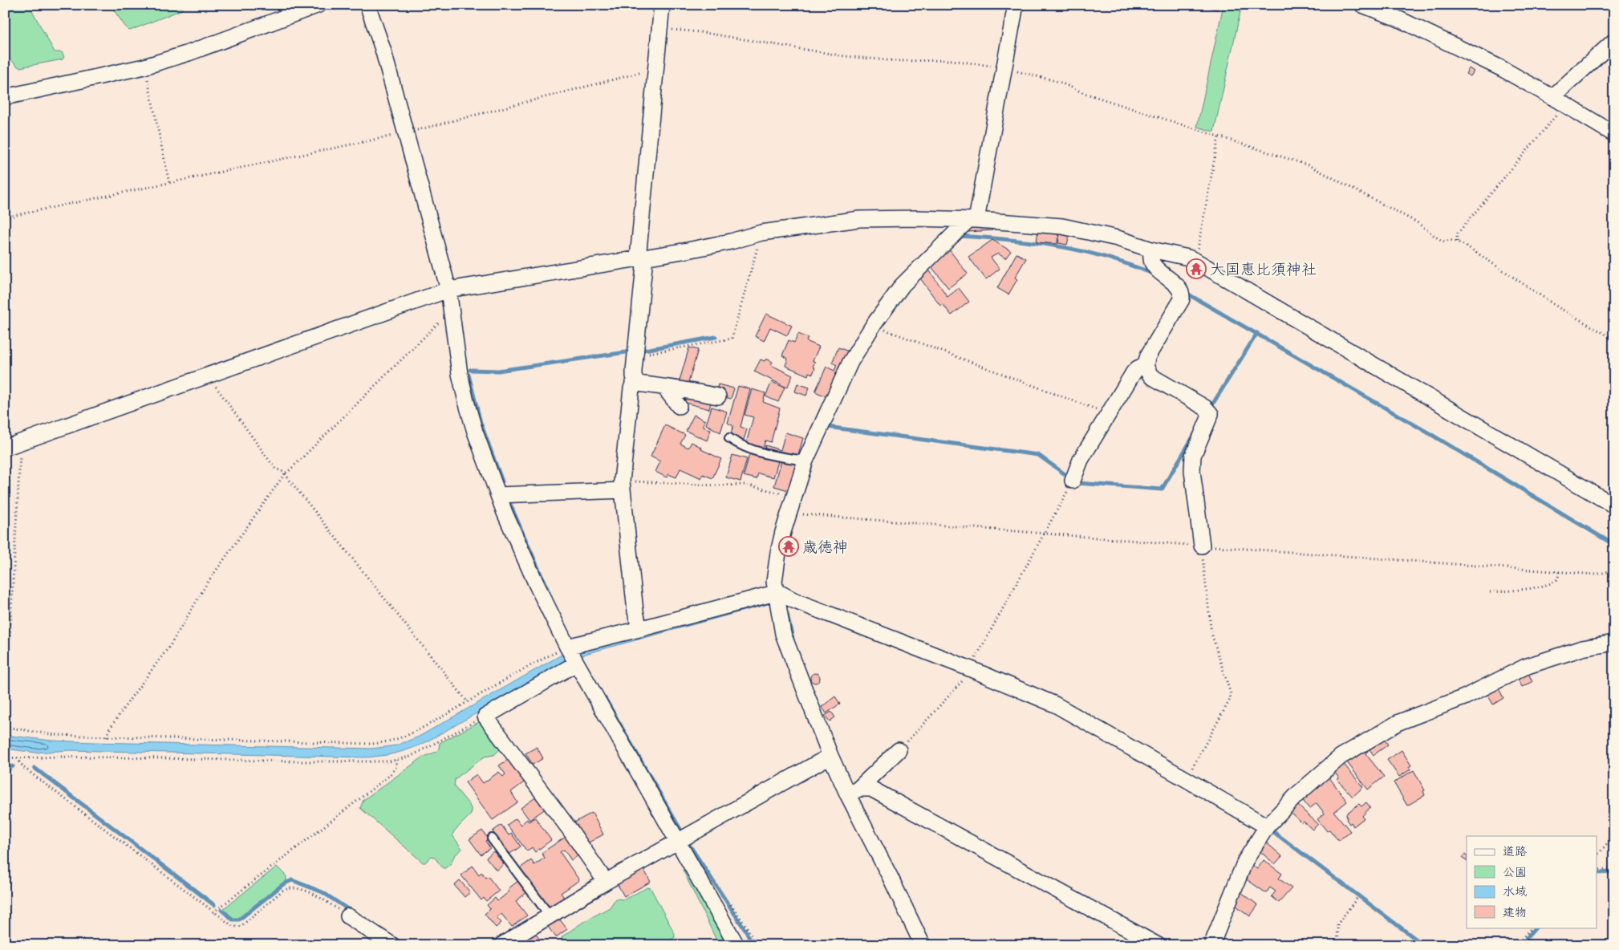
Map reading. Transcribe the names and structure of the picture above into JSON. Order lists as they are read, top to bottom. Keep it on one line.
{"places":{"temple":["大国恵比須神社","歳徳神"]},"legend":["道路","公園","水域","建物"]}
